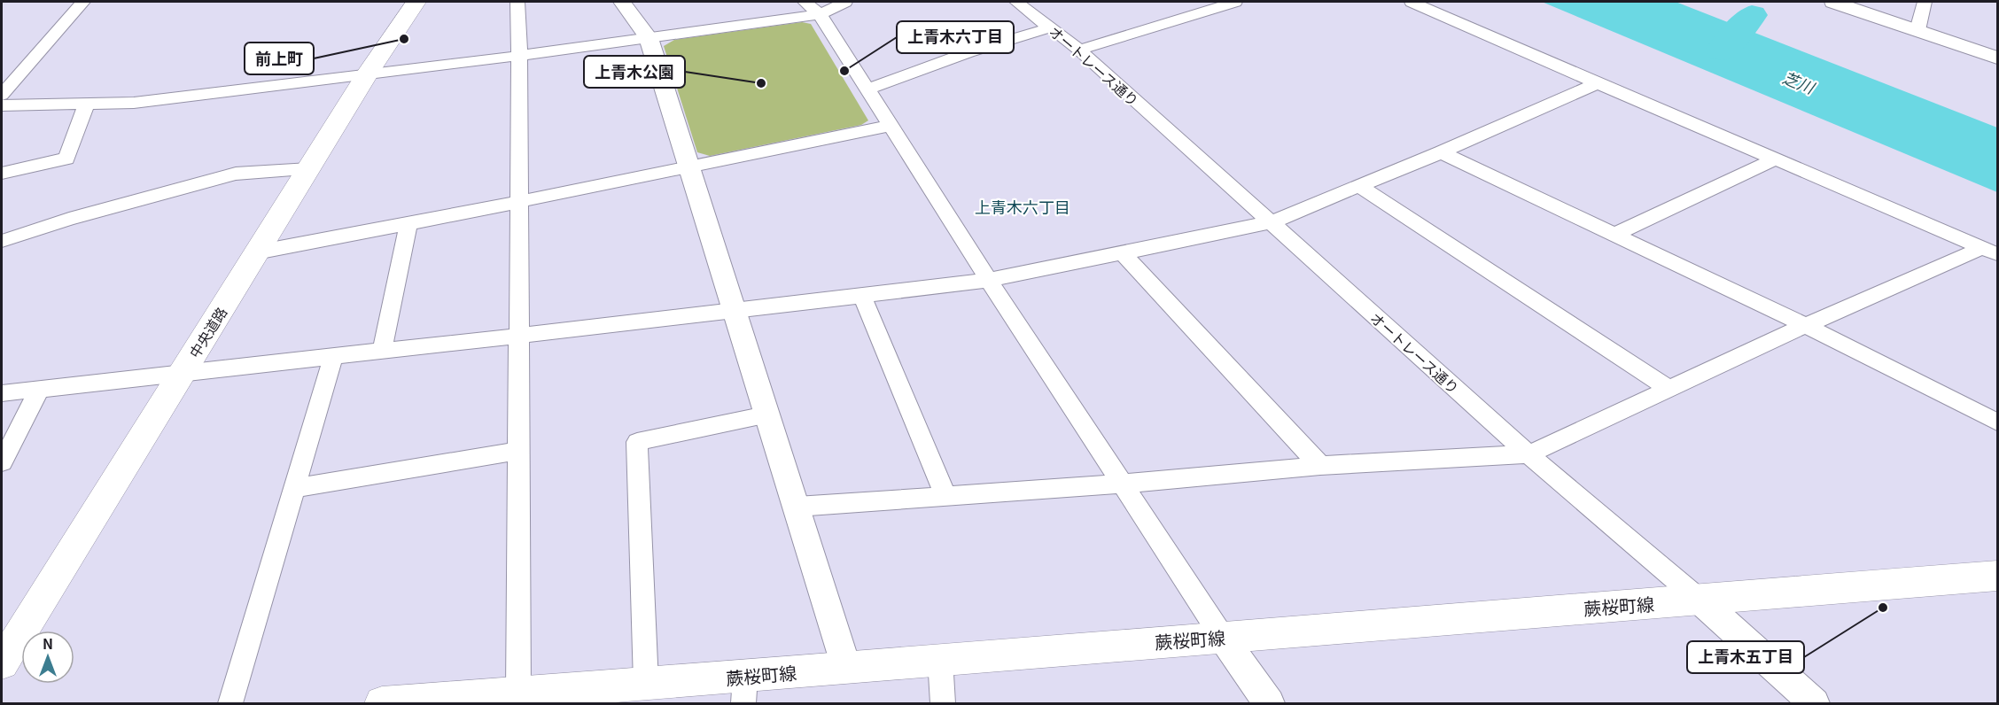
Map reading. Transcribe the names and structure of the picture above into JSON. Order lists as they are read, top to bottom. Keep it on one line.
{"streets":{"main road":["中央道路","蕨桜町線"],"street":["オートレース通り"]},"crossings":[["オートレース通り","蕨桜町線"]],"districts":["上青木六丁目"],"water":["芝川"],"places":["前上町","上青木六丁目","上青木公園","上青木五丁目"],"north":"top"}
